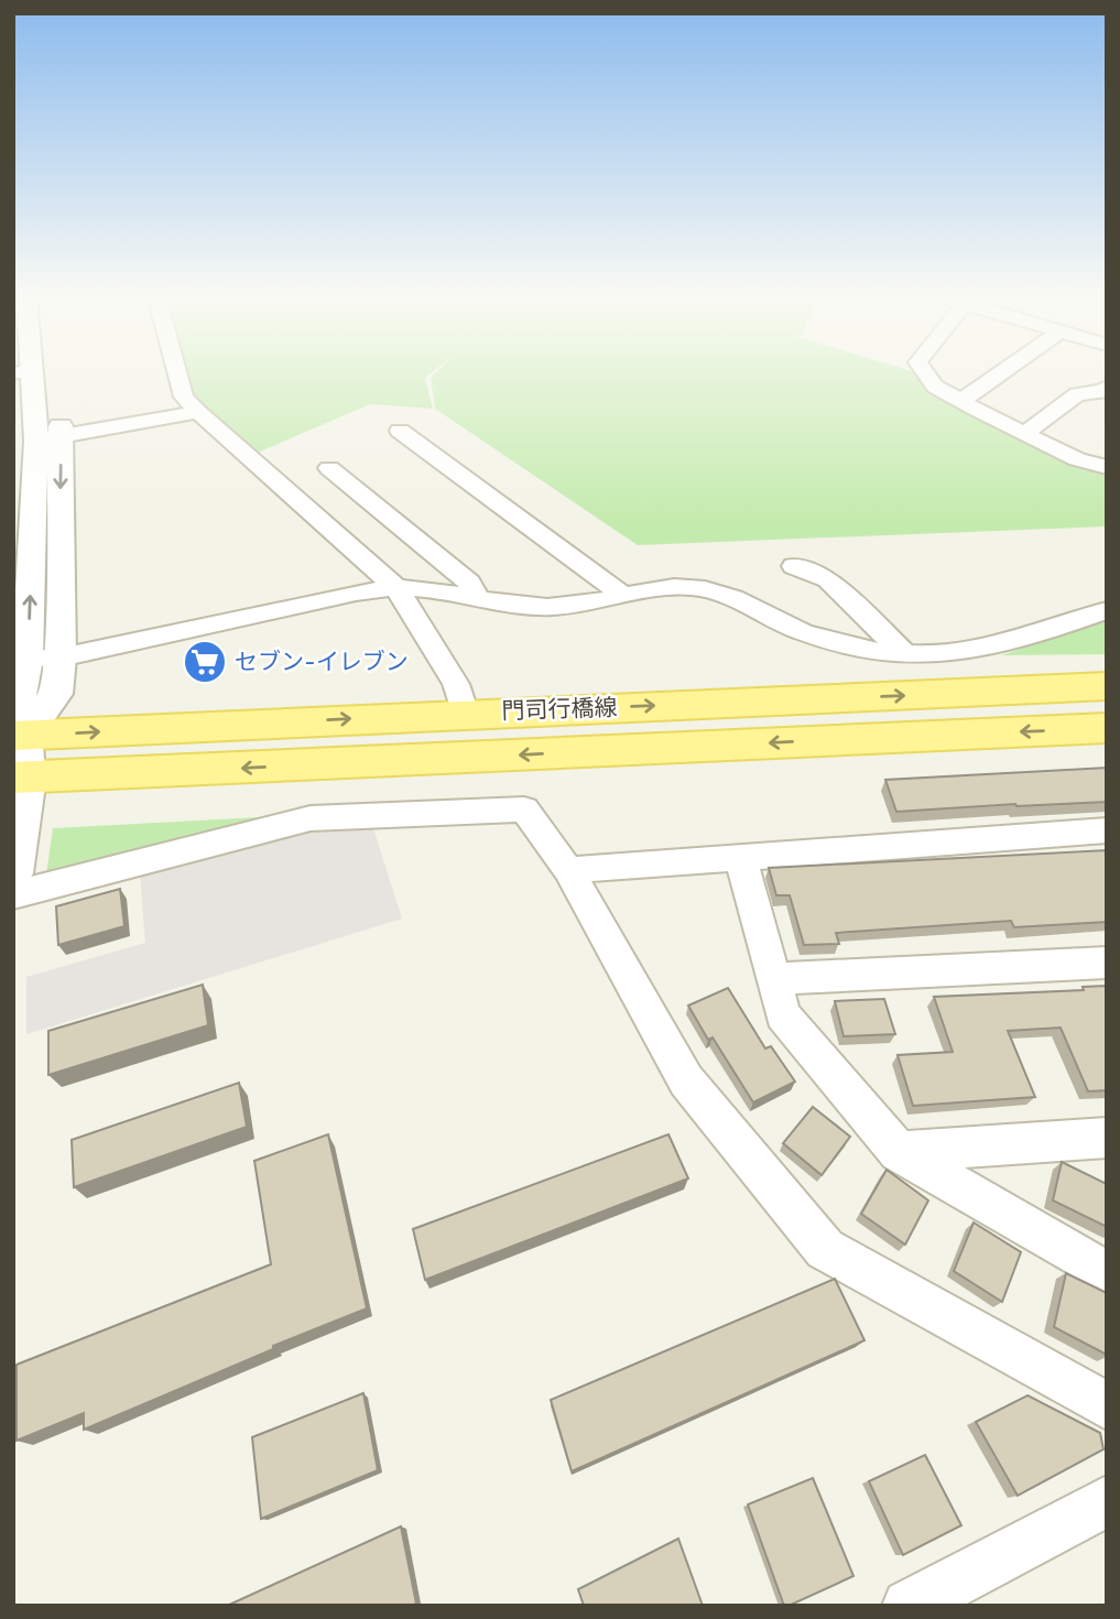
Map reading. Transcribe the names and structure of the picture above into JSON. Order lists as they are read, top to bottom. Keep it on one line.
{"streets":{"main road":["門司行橋線"]},"places":{"supermarket":["セブン-イレブン"]}}
